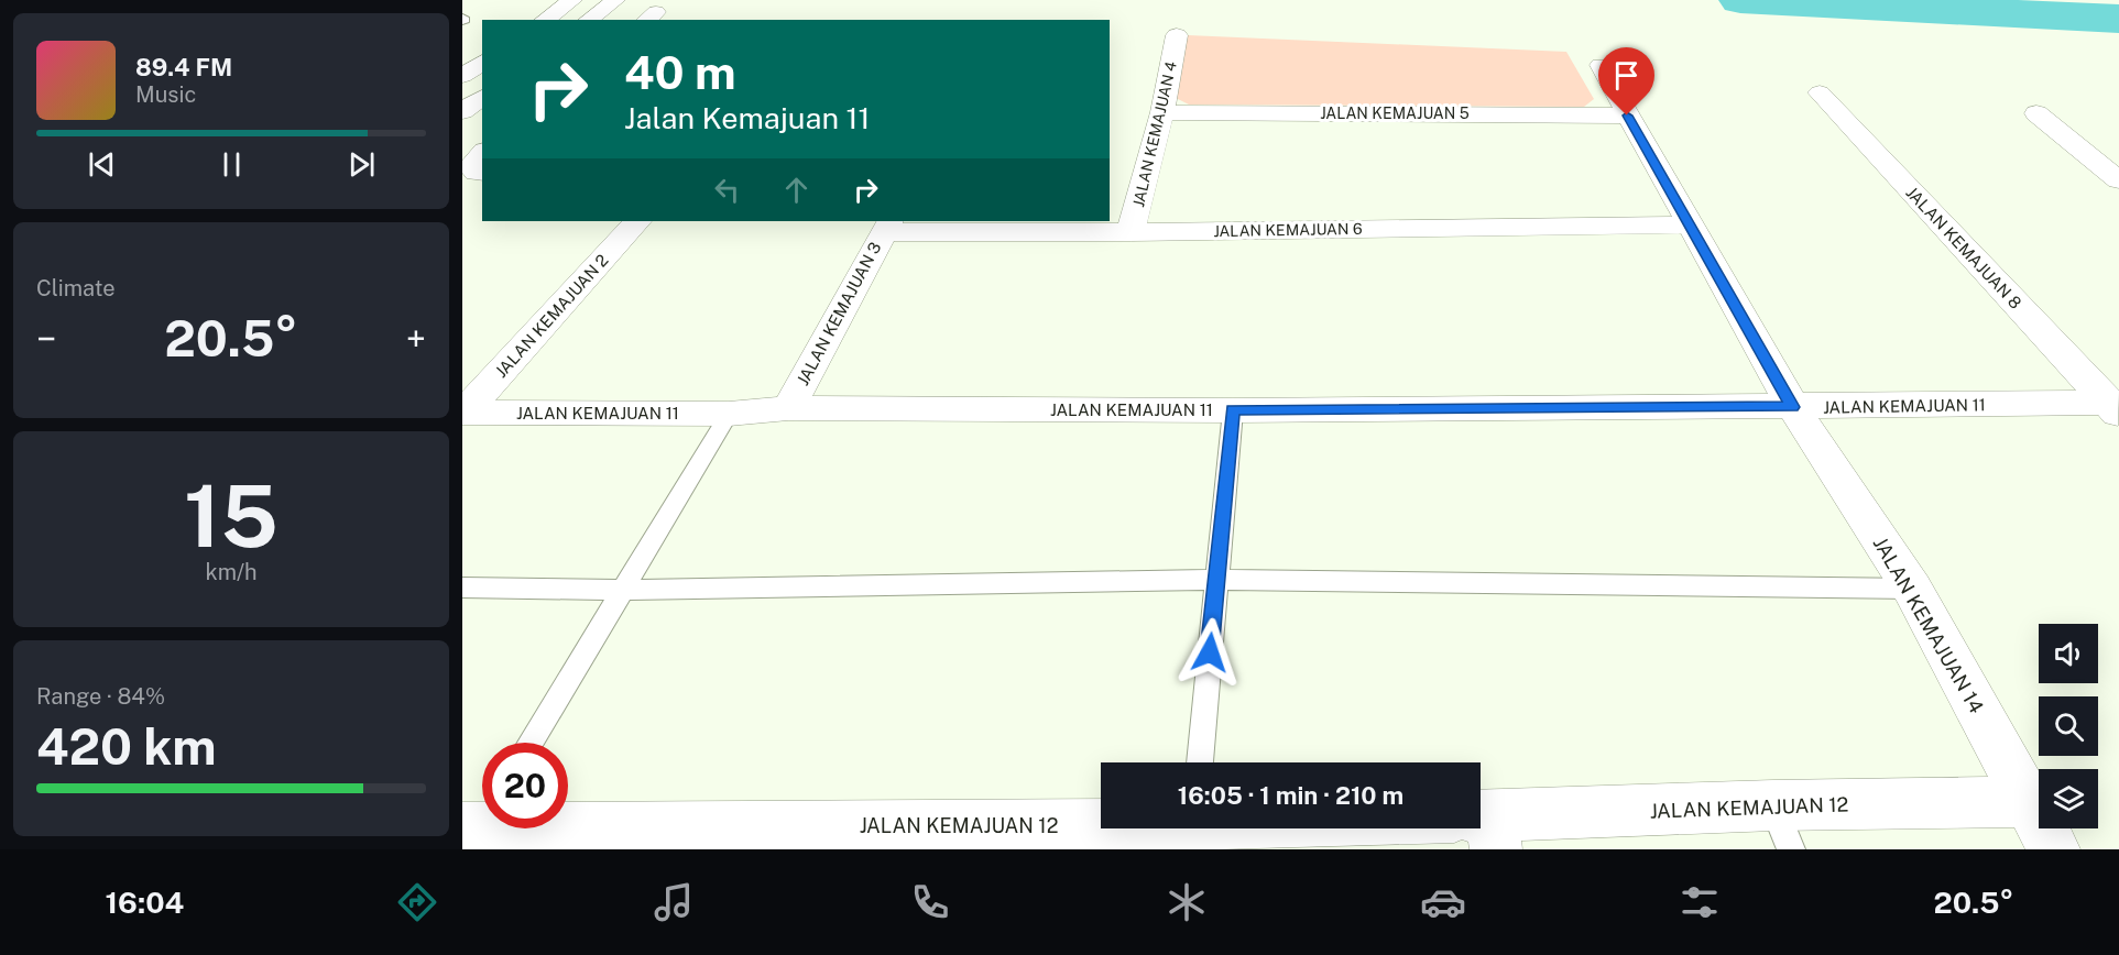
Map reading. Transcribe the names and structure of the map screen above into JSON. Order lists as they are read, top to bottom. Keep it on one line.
{"streets":{"street":["JALAN KEMAJUAN 5","JALAN KEMAJUAN 4","JALAN KEMAJUAN 6","JALAN KEMAJUAN 8","JALAN KEMAJUAN 3","JALAN KEMAJUAN 2","JALAN KEMAJUAN 11","JALAN KEMAJUAN 14","JALAN KEMAJUAN 12"]},"crossings":[["JALAN KEMAJUAN 5","JALAN KEMAJUAN 4"],["JALAN KEMAJUAN 5","JALAN KEMAJUAN 14"],["JALAN KEMAJUAN 4","JALAN KEMAJUAN 6"],["JALAN KEMAJUAN 6","JALAN KEMAJUAN 3"],["JALAN KEMAJUAN 6","JALAN KEMAJUAN 14"],["JALAN KEMAJUAN 8","JALAN KEMAJUAN 11"],["JALAN KEMAJUAN 3","JALAN KEMAJUAN 11"],["JALAN KEMAJUAN 2","JALAN KEMAJUAN 11"],["JALAN KEMAJUAN 11","JALAN KEMAJUAN 14"],["JALAN KEMAJUAN 14","JALAN KEMAJUAN 12"]],"page":{"turn":["40 m","Jalan Kemajuan 11"],"song":["89.4 FM","Music"],"tile":["Climate",["15","km/h"],["Range · 84%","420 km"]],"heat":["−","20.5°","+"],"limit":"20","trip":"16:05 · 1 min · 210 m","tabs":["16:04","20.5°"]}}
